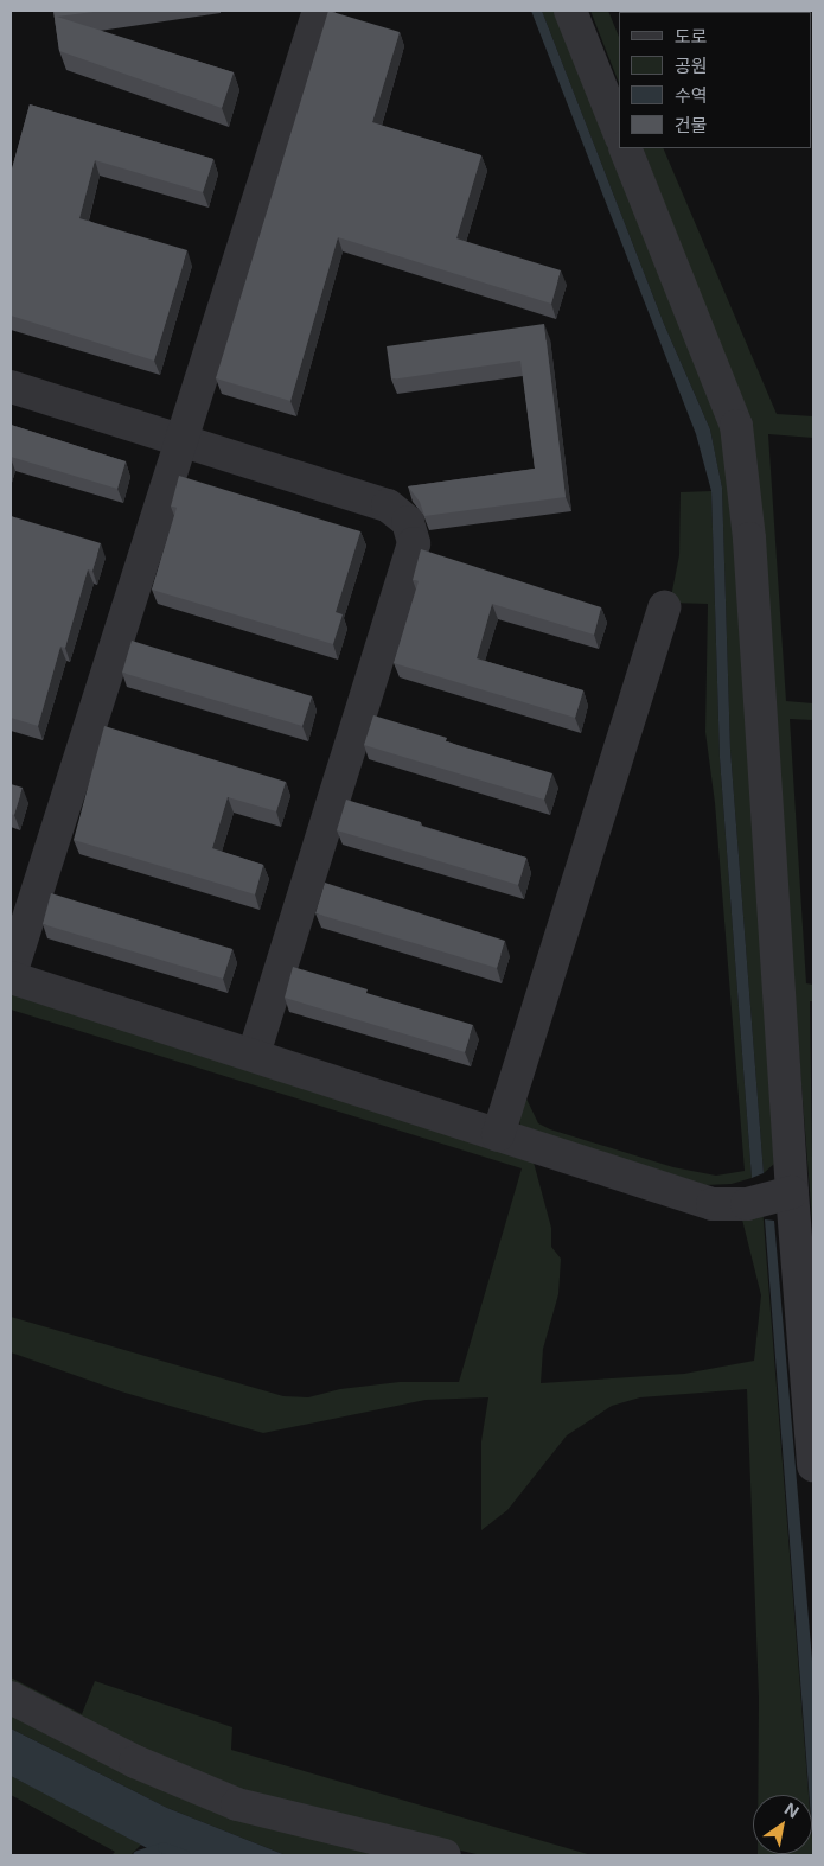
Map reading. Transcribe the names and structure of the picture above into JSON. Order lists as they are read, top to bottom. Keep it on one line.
{"legend":["도로","공원","수역","건물"],"north":"top right"}
